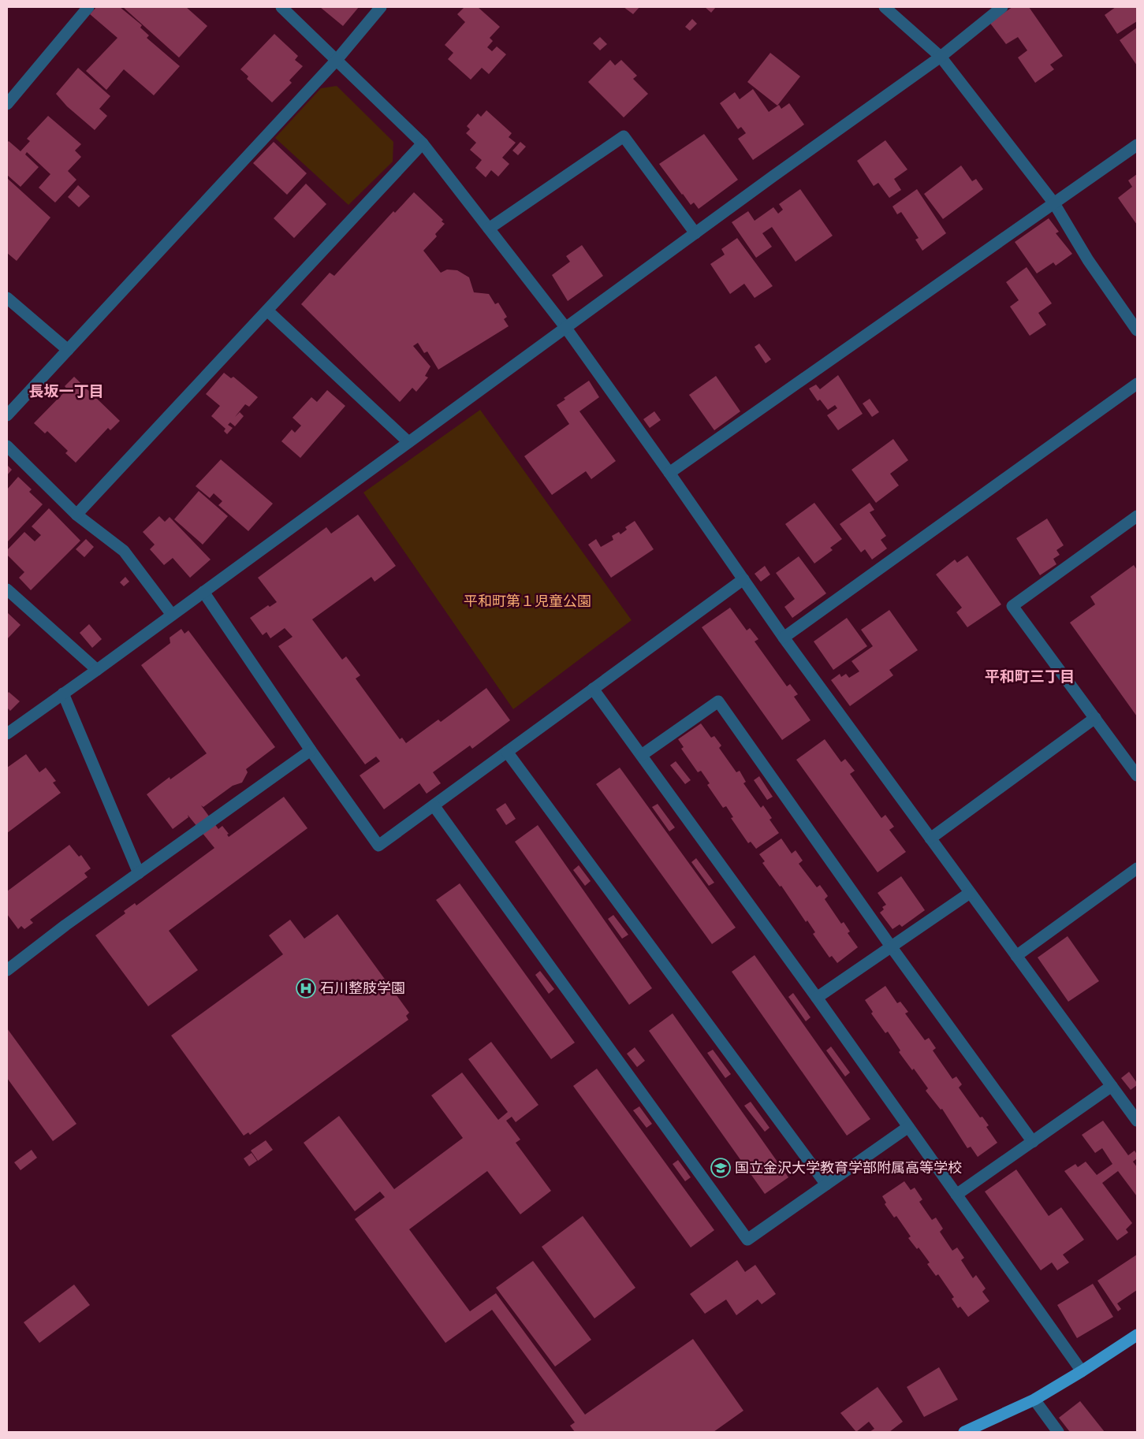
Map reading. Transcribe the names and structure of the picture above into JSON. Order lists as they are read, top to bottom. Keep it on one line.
{"districts":["長坂一丁目","平和町三丁目"],"parks":["平和町第１児童公園"],"places":{"hospital":["石川整肢学園"],"school or university":["国立金沢大学教育学部附属高等学校"]}}
